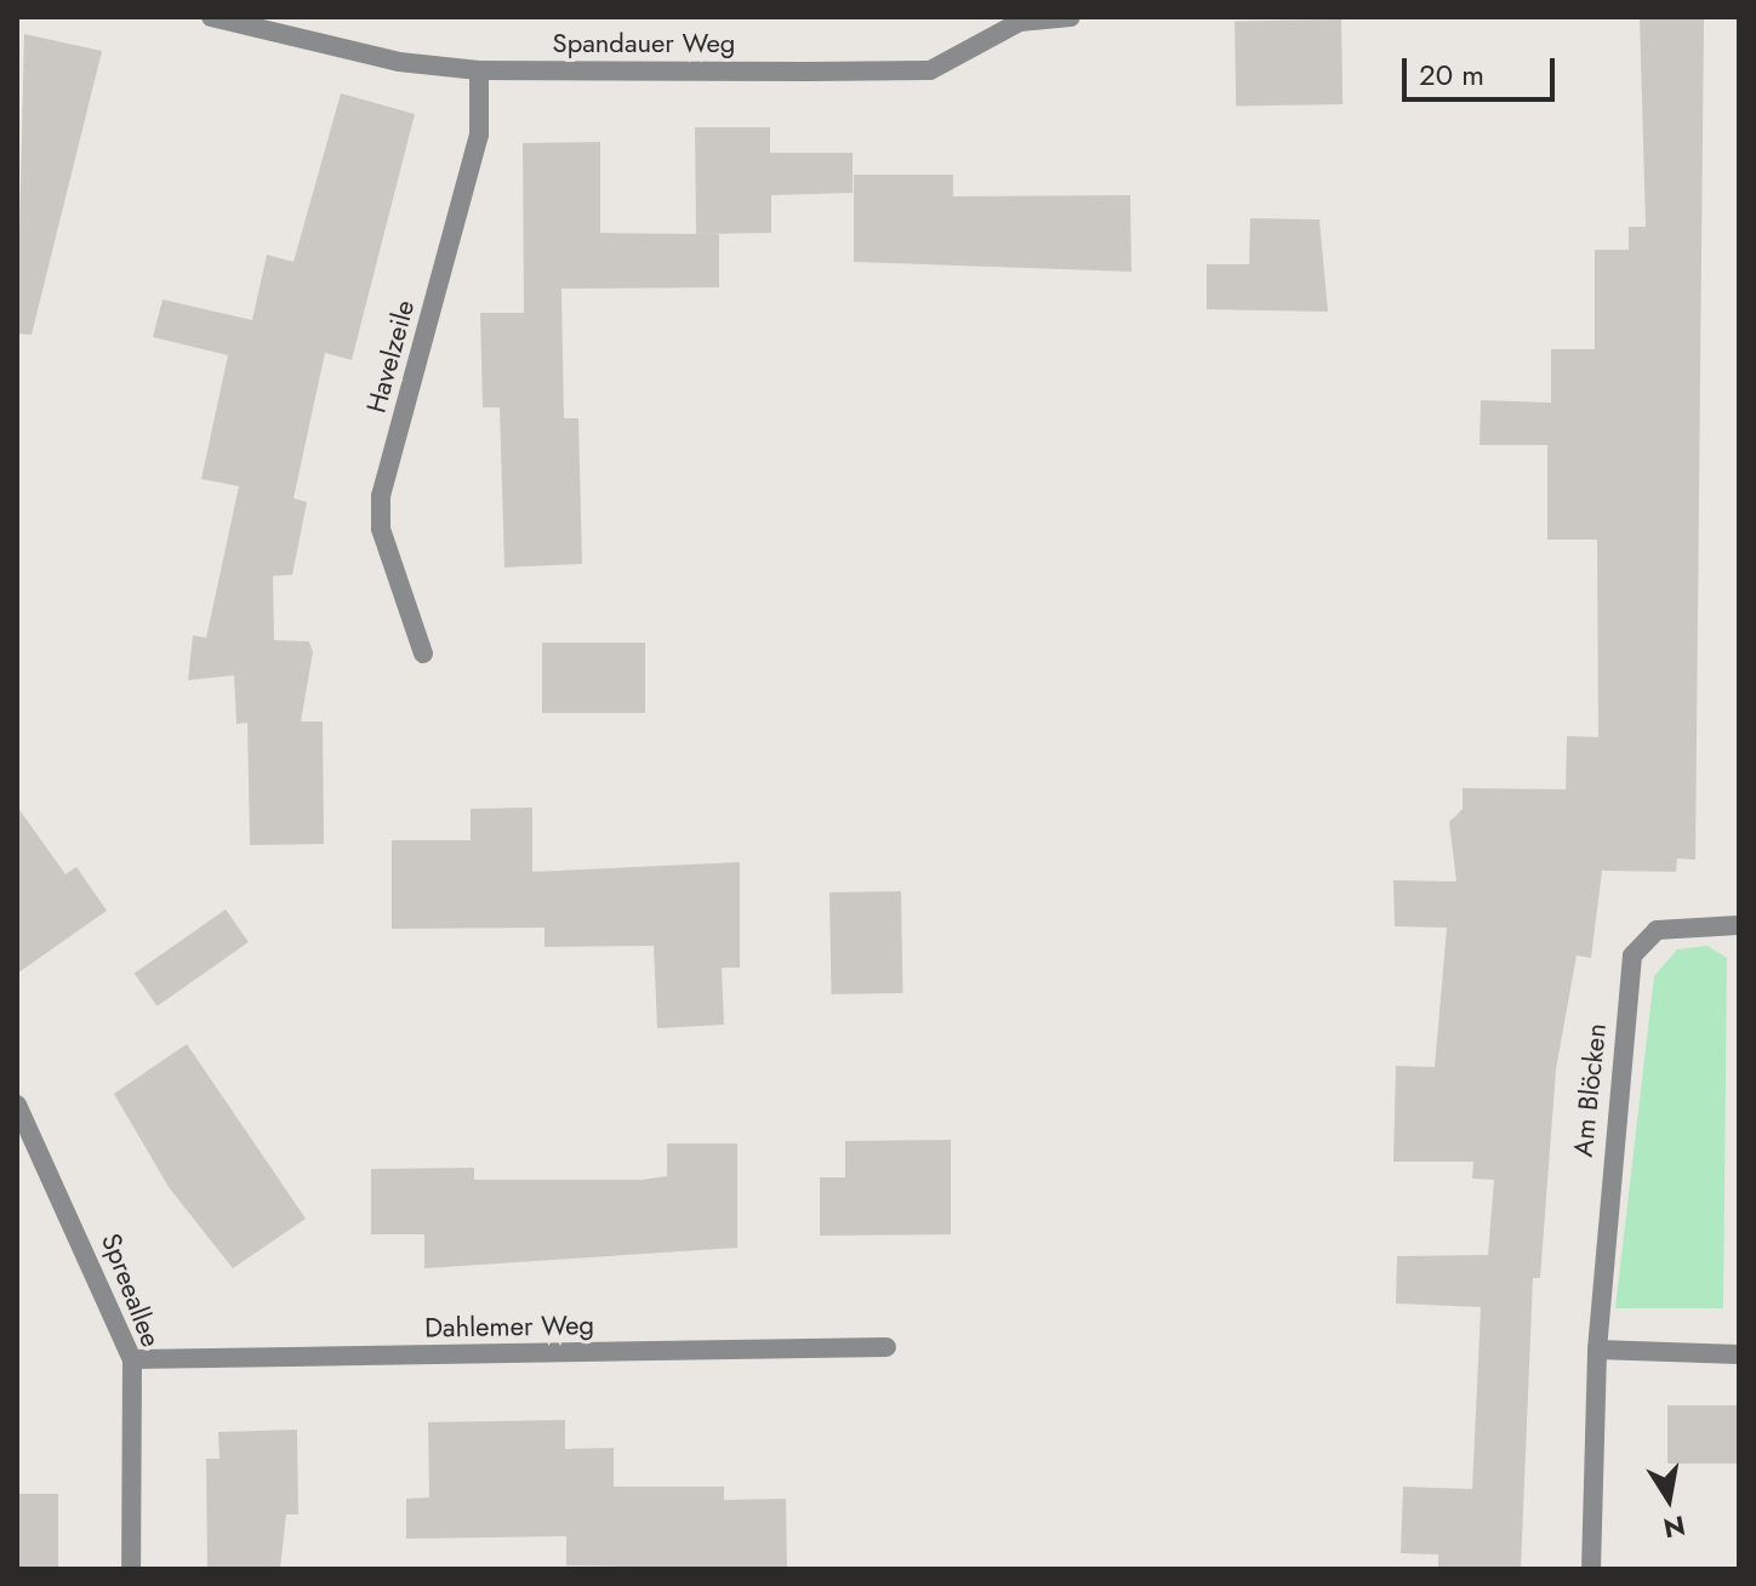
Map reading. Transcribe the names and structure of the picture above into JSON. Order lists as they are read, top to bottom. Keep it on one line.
{"streets":{"street":["Spandauer Weg","Havelzeile","Am Blöcken","Spreeallee","Dahlemer Weg"]},"crossings":[["Spandauer Weg","Havelzeile"],["Spreeallee","Dahlemer Weg"]],"scale_bar":"20 m","north":"bottom"}
